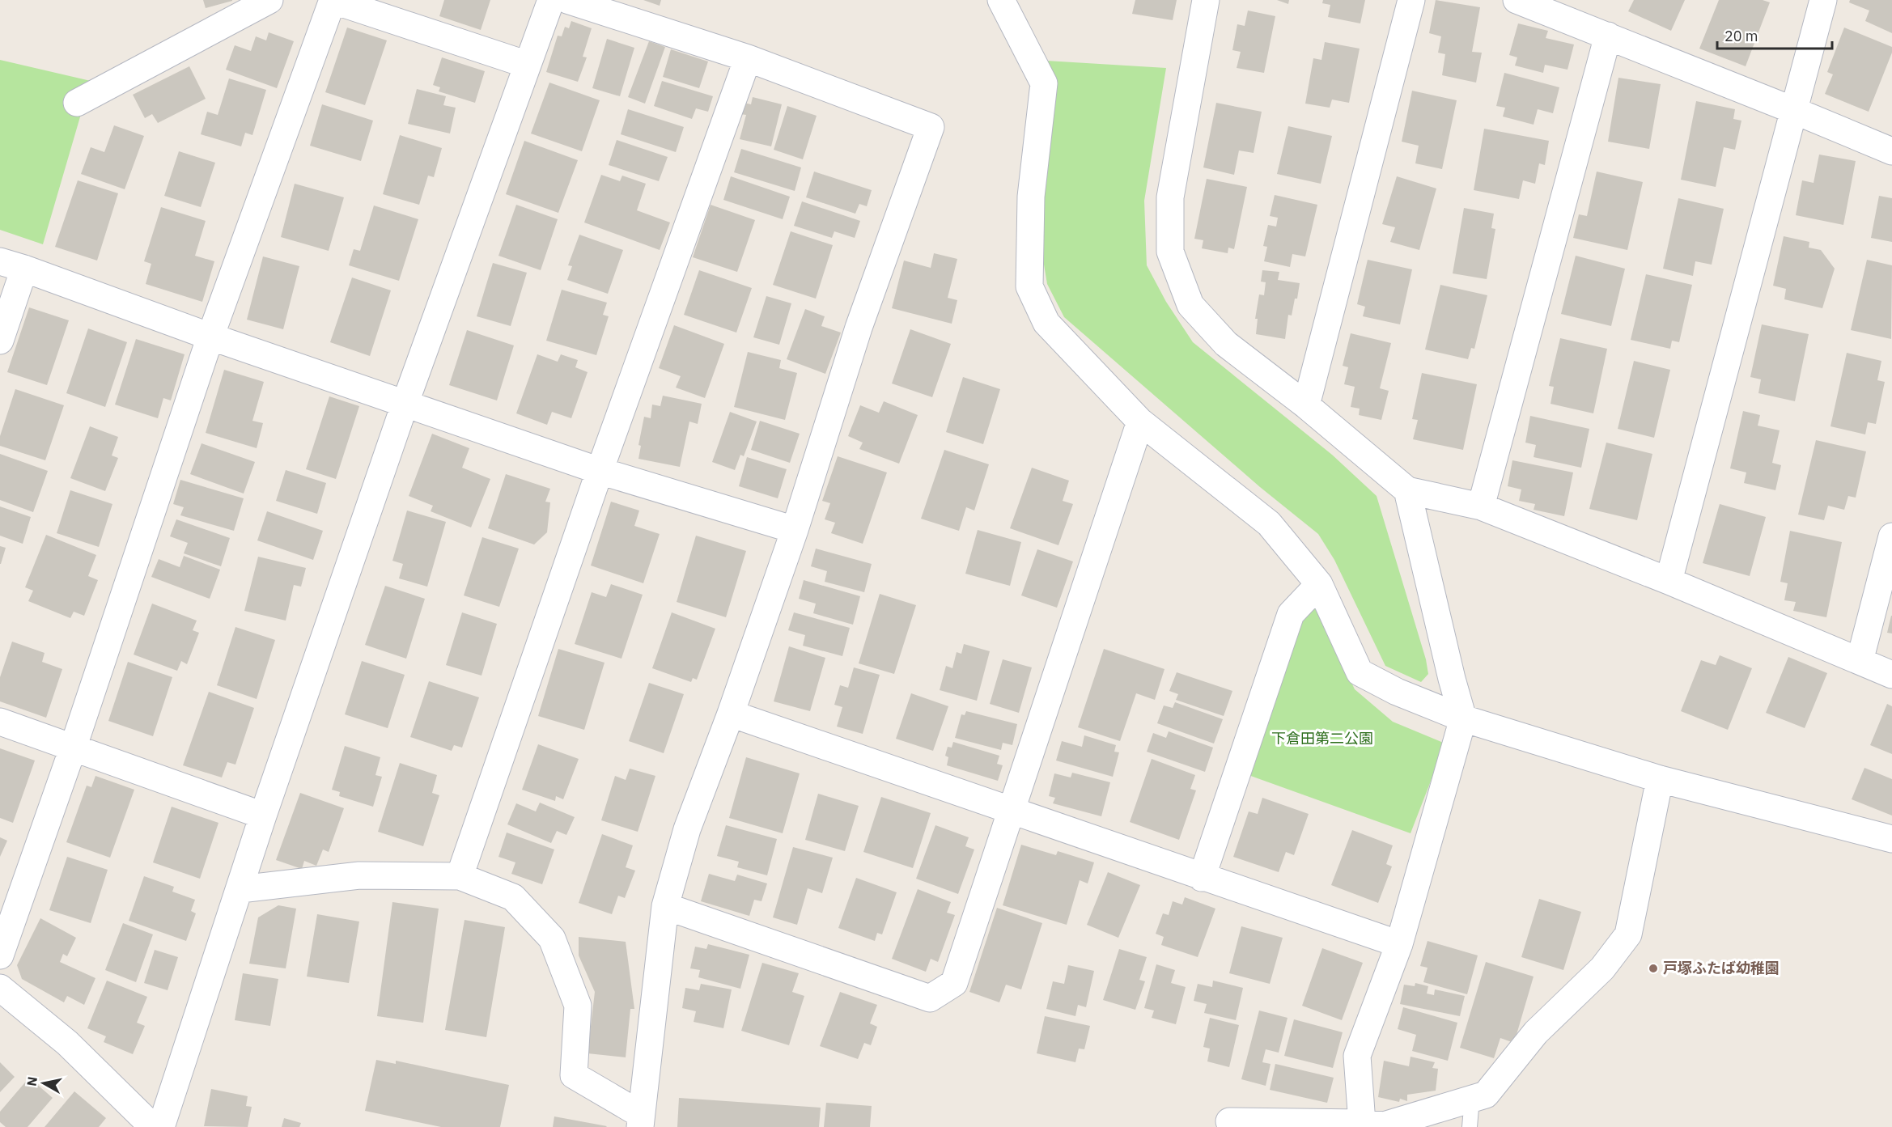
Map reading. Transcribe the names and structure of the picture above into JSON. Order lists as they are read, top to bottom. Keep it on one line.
{"parks":["下倉田第二公園"],"places":["戸塚ふたば幼稚園"],"scale_bar":"20 m","north":"left"}
